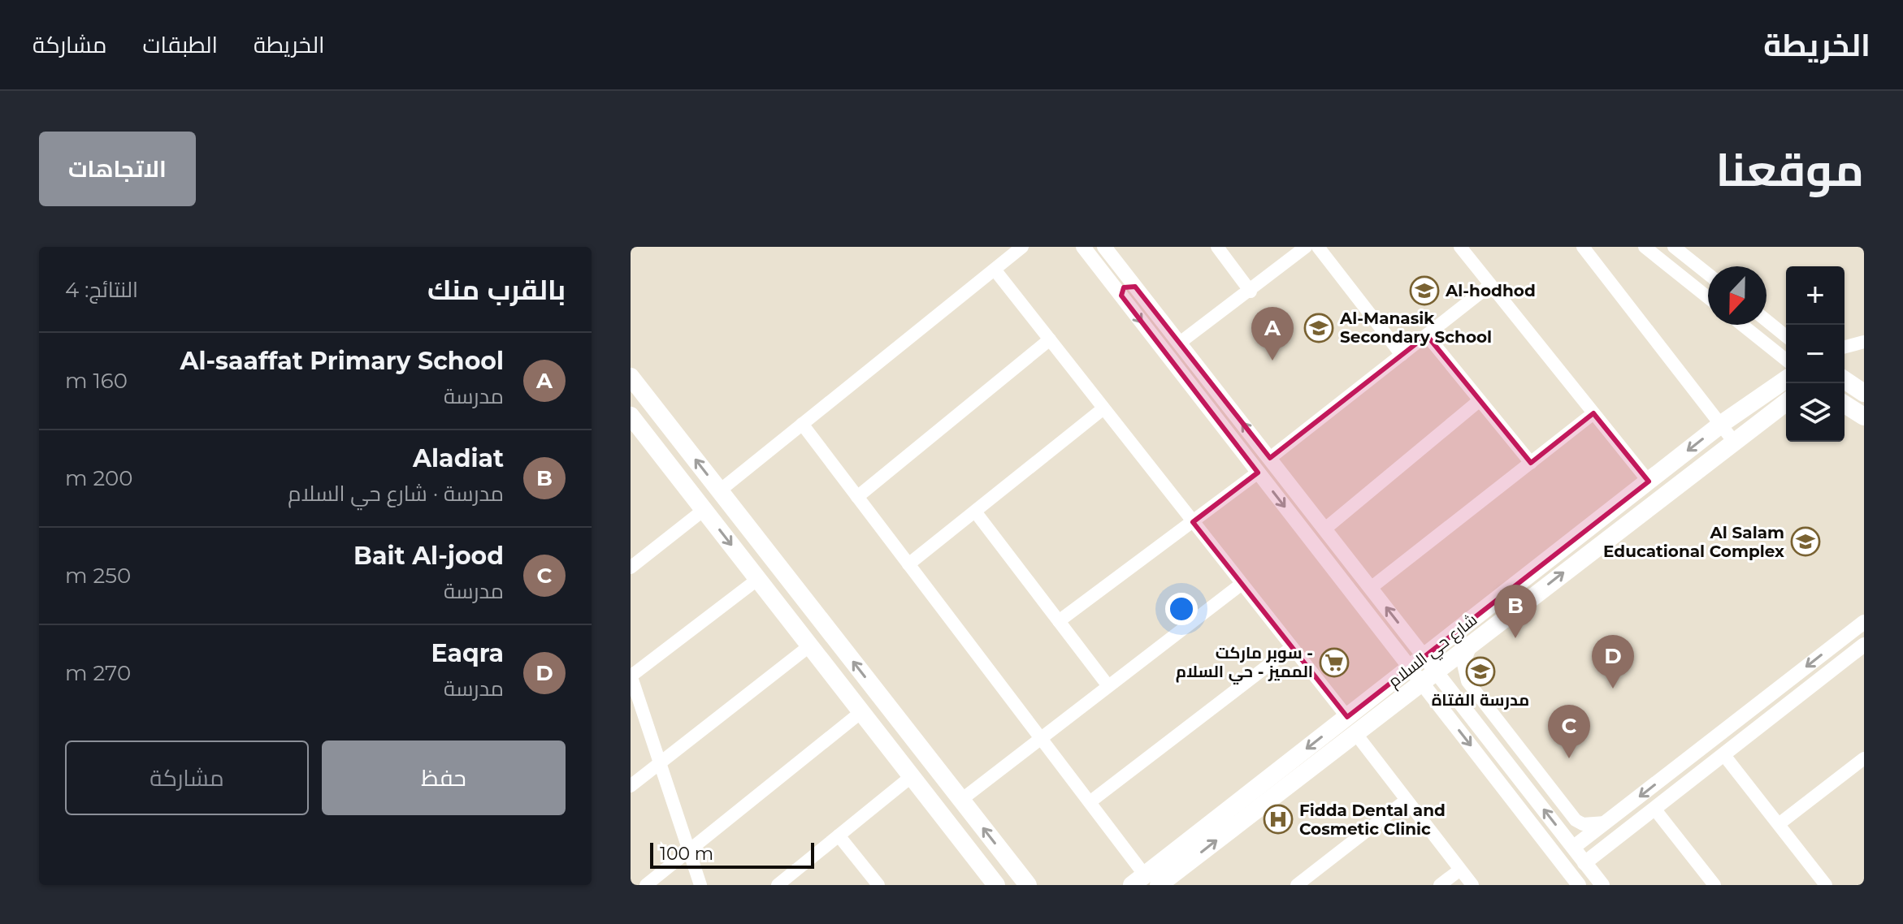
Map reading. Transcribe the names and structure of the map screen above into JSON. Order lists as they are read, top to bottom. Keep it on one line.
{"streets":{"main road":["شارع حي السلام"]},"places":{"school or university":["Al-hodhod","Al-Manasik Secondary School","Al Salam Educational Complex","مدرسة الفتاة"],"supermarket":["سوبر ماركت - المميز - حي السلام"],"hospital":["Fidda Dental and Cosmetic Clinic"]},"scale_bar":"100 m","north":"bottom","page":{"header":"الخريطة","nav":["الخريطة","الطبقات","مشاركة"],"title":"موقعنا","buttons":["الاتجاهات",["حفظ","مشاركة"]],"heading":["بالقرب منك","النتائج: 4"],"map_buttons":["+","−"],"pins":["A","B","D","C"],"list":[{"mark":"A","name":"Al-saaffat Primary School","note":"مدرسة","value":"160 m"},{"mark":"B","name":"Aladiat","note":"مدرسة · شارع حي السلام","value":"200 m"},{"mark":"C","name":"Bait Al-jood","note":"مدرسة","value":"250 m"},{"mark":"D","name":"Eaqra","note":"مدرسة","value":"270 m"}],"scale":"100 m"}}
